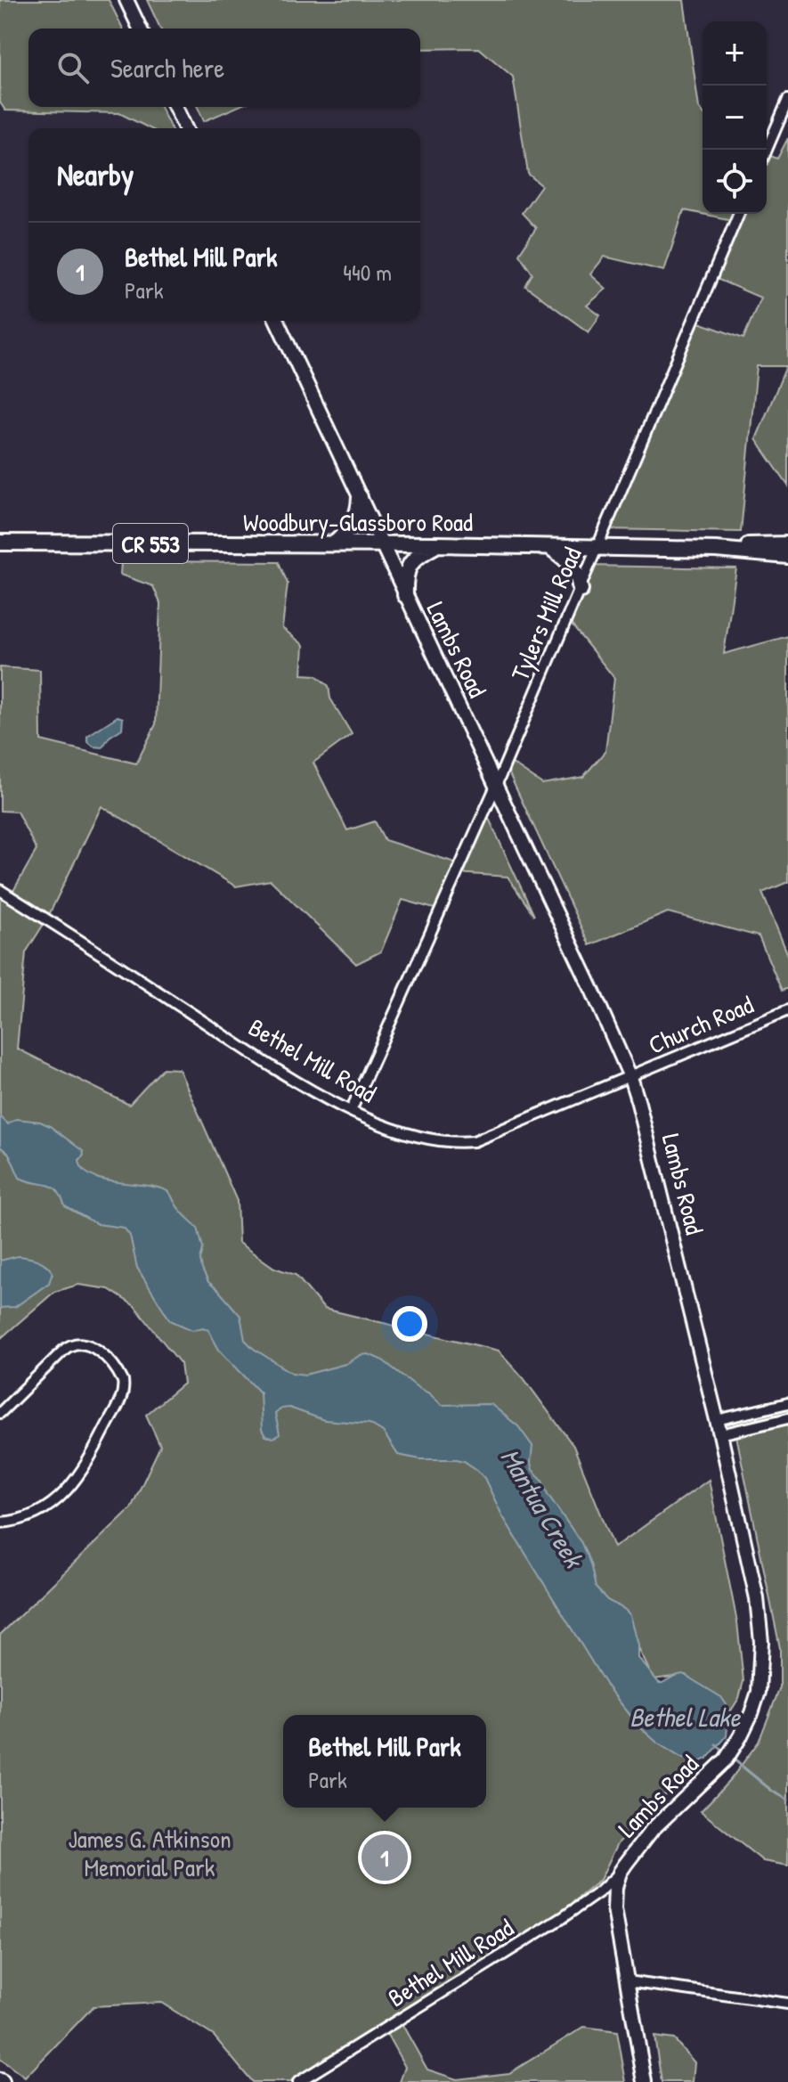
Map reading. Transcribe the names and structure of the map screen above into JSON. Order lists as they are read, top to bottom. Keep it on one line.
{"streets":{"main road":["Woodbury-Glassboro Road","CR 553","Lambs Road"],"street":["Tylers Mill Road","Church Road","Bethel Mill Road"]},"crossings":[["Woodbury-Glassboro Road","Tylers Mill Road"],["Woodbury-Glassboro Road","Lambs Road"],["Tylers Mill Road","Lambs Road"],["Tylers Mill Road","Bethel Mill Road"],["Lambs Road","Church Road"],["Lambs Road","Bethel Mill Road"],["Church Road","Bethel Mill Road"]],"water":["Mantua Creek","Bethel Lake"],"parks":["James G. Atkinson Memorial Park"],"page":{"map_buttons":["+","−"],"search":"Search here","heading":"Nearby","list":[{"mark":"1","name":"Bethel Mill Park","note":"Park","value":"440 m"}],"popup":["Bethel Mill Park","Park"],"pins":"1"}}
